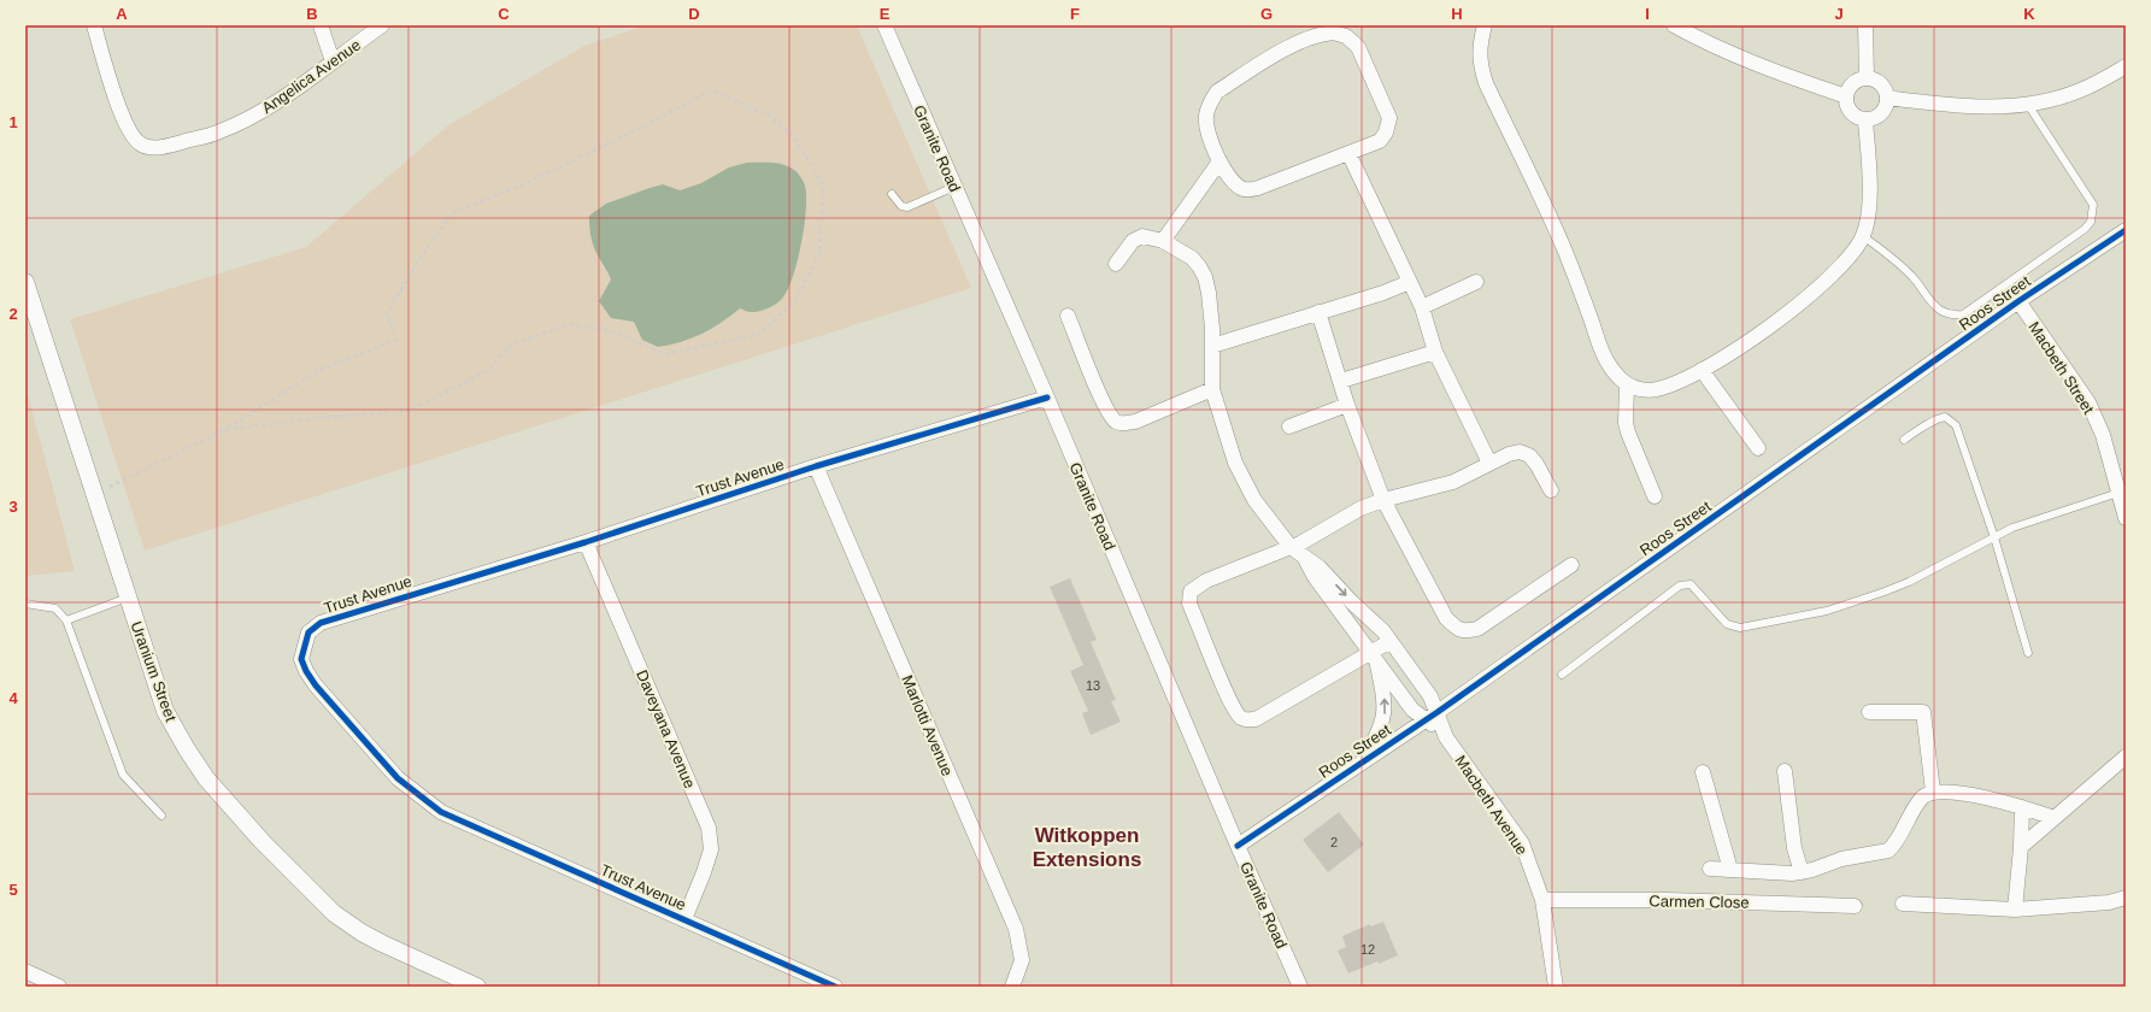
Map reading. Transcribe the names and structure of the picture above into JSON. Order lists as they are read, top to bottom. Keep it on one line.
{"streets":{"street":["Angelica Avenue","Granite Road","Roos Street","Macbeth Street","Trust Avenue","Uranium Street","Marlotti Avenue","Daveyana Avenue","Macbeth Avenue","Carmen Close"]},"crossings":[["Granite Road","Roos Street"],["Granite Road","Trust Avenue"],["Roos Street","Macbeth Street"],["Roos Street","Macbeth Avenue"],["Trust Avenue","Marlotti Avenue"],["Trust Avenue","Daveyana Avenue"],["Macbeth Avenue","Carmen Close"]],"districts":["Witkoppen Extensions"],"house_numbers":["13","2","12"],"grid":{"columns":["A","B","C","D","E","F","G","H","I","J","K"],"rows":["1","2","3","4","5"]}}
